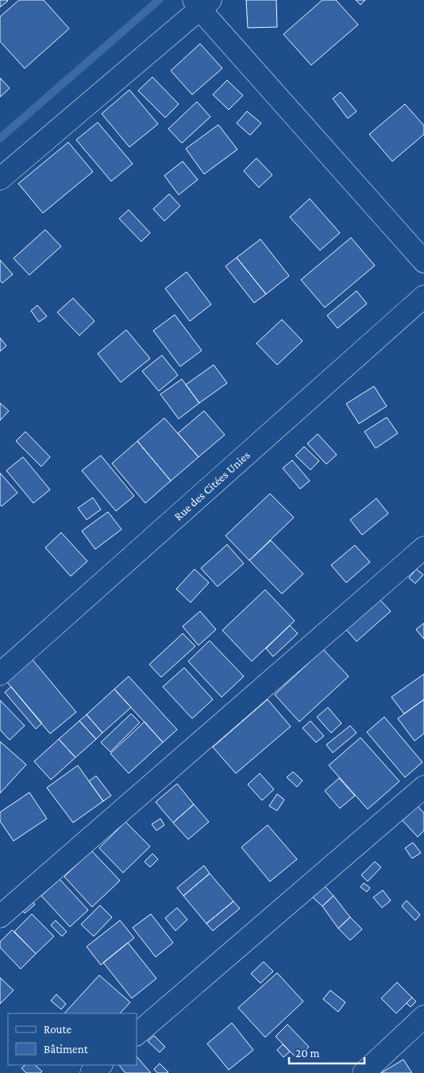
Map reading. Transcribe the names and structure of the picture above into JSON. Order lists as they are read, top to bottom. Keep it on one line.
{"streets":{"street":["Rue des Citées Unies"]},"legend":["Route","Bâtiment"],"scale_bar":"20 m"}
